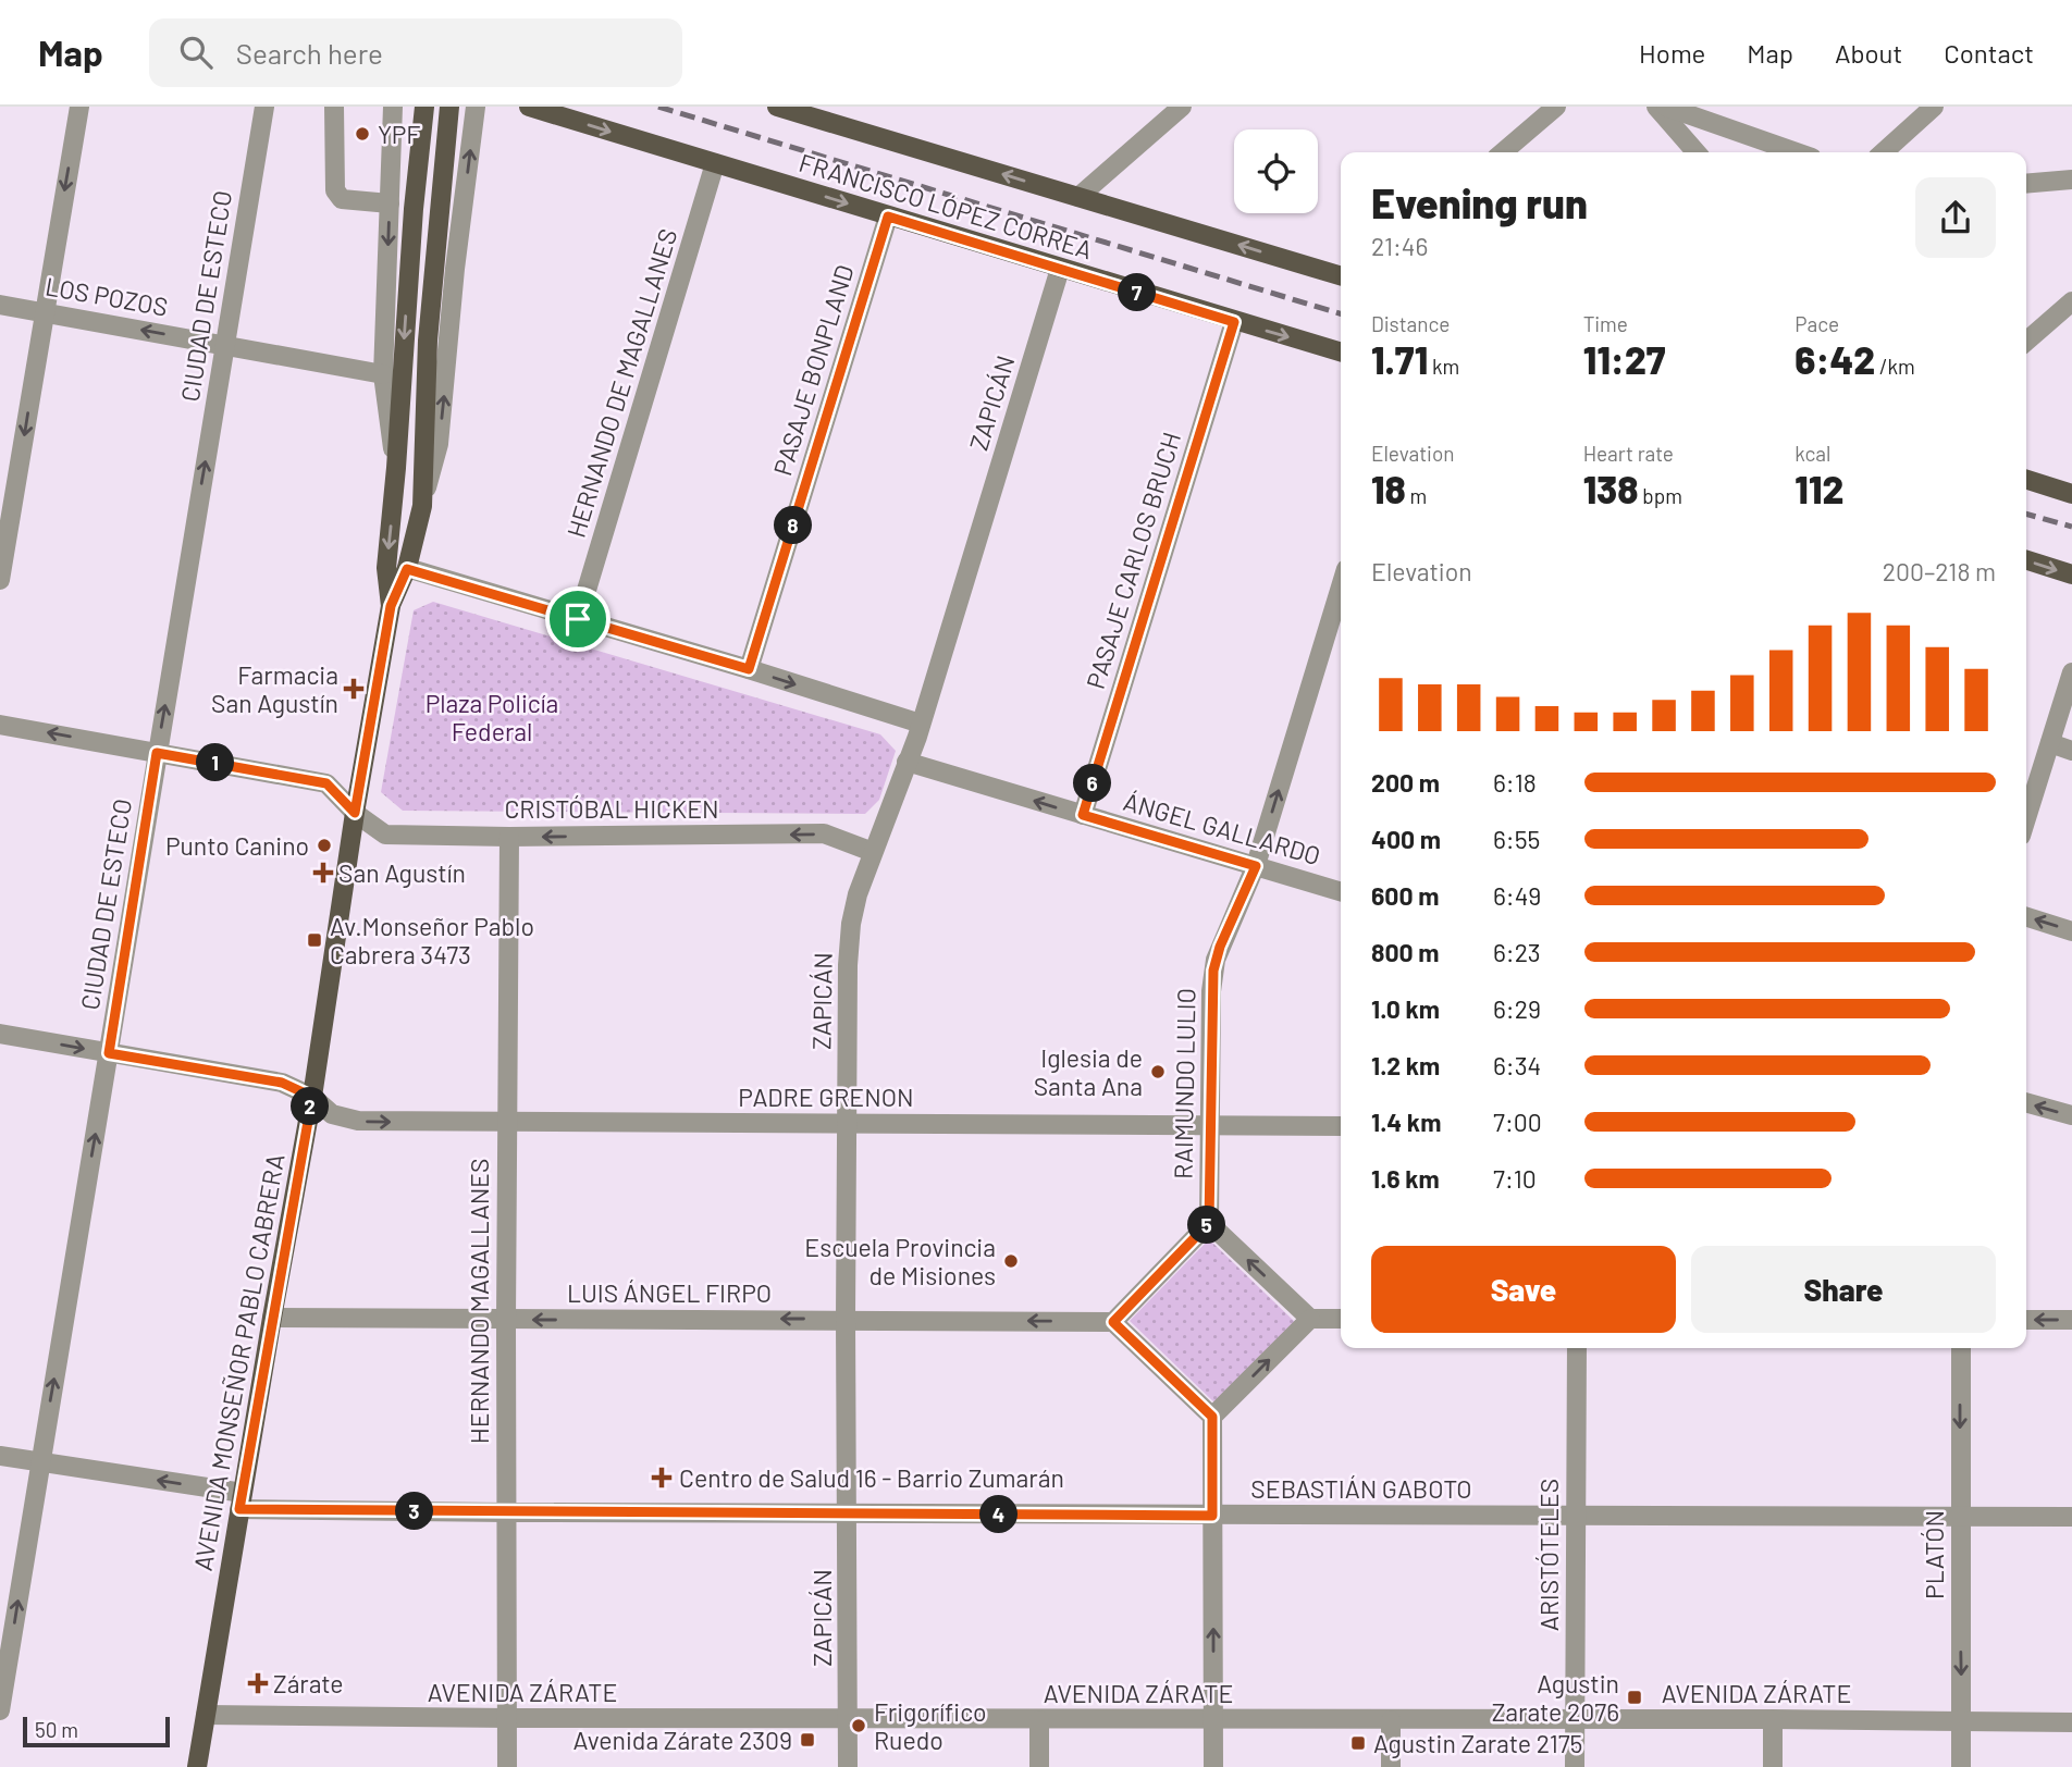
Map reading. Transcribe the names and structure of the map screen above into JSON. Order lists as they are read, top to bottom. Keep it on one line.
{"streets":{"main road":["FRANCISCO LÓPEZ CORREA","AVENIDA MONSEÑOR PABLO CABRERA"],"street":["LOS POZOS","CIUDAD DE ESTECO","PASAJE BONPLAND","HERNANDO DE MAGALLANES","ZAPICÁN","PASAJE CARLOS BRUCH","CRISTÓBAL HICKEN","ÁNGEL GALLARDO","RAIMUNDO LULIO","PADRE GRENON","LUIS ÁNGEL FIRPO","HERNANDO MAGALLANES","SEBASTIÁN GABOTO","ARISTÓTELES","PLATÓN","AVENIDA ZÁRATE"]},"crossings":[["FRANCISCO LÓPEZ CORREA","PASAJE BONPLAND"],["FRANCISCO LÓPEZ CORREA","HERNANDO DE MAGALLANES"],["FRANCISCO LÓPEZ CORREA","ZAPICÁN"],["FRANCISCO LÓPEZ CORREA","PASAJE CARLOS BRUCH"],["LOS POZOS","CIUDAD DE ESTECO"],["LOS POZOS","AVENIDA MONSEÑOR PABLO CABRERA"],["CIUDAD DE ESTECO","CRISTÓBAL HICKEN"],["CIUDAD DE ESTECO","PADRE GRENON"],["CIUDAD DE ESTECO","SEBASTIÁN GABOTO"],["ZAPICÁN","CRISTÓBAL HICKEN"],["ZAPICÁN","ÁNGEL GALLARDO"],["ZAPICÁN","PADRE GRENON"],["ZAPICÁN","LUIS ÁNGEL FIRPO"],["ZAPICÁN","SEBASTIÁN GABOTO"],["ZAPICÁN","AVENIDA ZÁRATE"],["PASAJE CARLOS BRUCH","ÁNGEL GALLARDO"],["CRISTÓBAL HICKEN","HERNANDO MAGALLANES"],["CRISTÓBAL HICKEN","AVENIDA MONSEÑOR PABLO CABRERA"],["ÁNGEL GALLARDO","RAIMUNDO LULIO"],["RAIMUNDO LULIO","PADRE GRENON"],["PADRE GRENON","HERNANDO MAGALLANES"],["PADRE GRENON","AVENIDA MONSEÑOR PABLO CABRERA"],["LUIS ÁNGEL FIRPO","HERNANDO MAGALLANES"],["LUIS ÁNGEL FIRPO","AVENIDA MONSEÑOR PABLO CABRERA"],["HERNANDO MAGALLANES","SEBASTIÁN GABOTO"],["HERNANDO MAGALLANES","AVENIDA ZÁRATE"],["AVENIDA MONSEÑOR PABLO CABRERA","SEBASTIÁN GABOTO"],["AVENIDA MONSEÑOR PABLO CABRERA","AVENIDA ZÁRATE"],["SEBASTIÁN GABOTO","ARISTÓTELES"],["SEBASTIÁN GABOTO","PLATÓN"],["ARISTÓTELES","AVENIDA ZÁRATE"],["PLATÓN","AVENIDA ZÁRATE"]],"one_way":["LOS POZOS","CIUDAD DE ESTECO","ÁNGEL GALLARDO","RAIMUNDO LULIO","LUIS ÁNGEL FIRPO","PLATÓN"],"parks":["Plaza Policía Federal"],"places":{"other":["YPF","Punto Canino","Iglesia de Santa Ana","Escuela Provincia de Misiones","Frigorífico Ruedo"],"health":["Farmacia San Agustín","San Agustín","Centro de Salud 16 - Barrio Zumarán","Zárate"],"transit":["Av.Monseñor Pablo Cabrera 3473","Agustin Zarate 2076","Avenida Zárate 2309","Agustin Zarate 2175"]},"scale_bar":"50 m","page":{"header":"Map","search":"Search here","nav":["Home","Map","About","Contact"],"heading":["Evening run","21:46"],"pins":["7","8","1","6","2","5","3","4"],"stats":[["Distance","1.71 km"],["Time","11:27"],["Pace","6:42 /km"],["Elevation","18 m"],["Heart rate","138 bpm"],["kcal","112"]],"chart":["Elevation","200–218 m"],"list":[{"name":"200 m","note":"6:18"},{"name":"400 m","note":"6:55"},{"name":"600 m","note":"6:49"},{"name":"800 m","note":"6:23"},{"name":"1.0 km","note":"6:29"},{"name":"1.2 km","note":"6:34"},{"name":"1.4 km","note":"7:00"},{"name":"1.6 km","note":"7:10"}],"buttons":["Save","Share"],"scale":"50 m"}}
